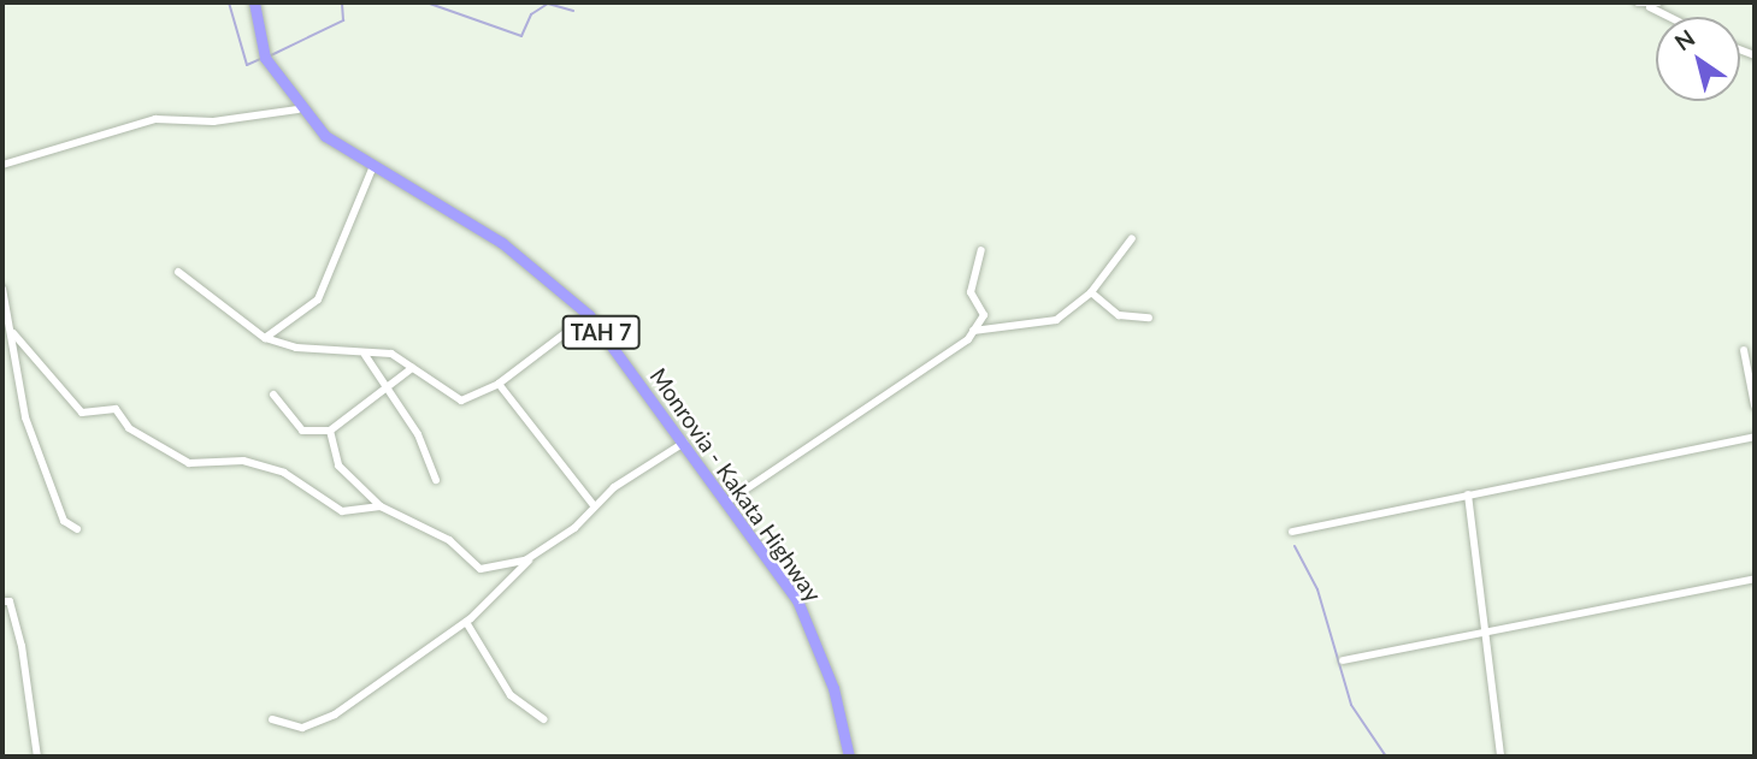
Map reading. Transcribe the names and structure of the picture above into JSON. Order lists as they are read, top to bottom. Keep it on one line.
{"streets":{"highway":["TAH 7","Monrovia - Kakata Highway"]},"north":"top left"}
